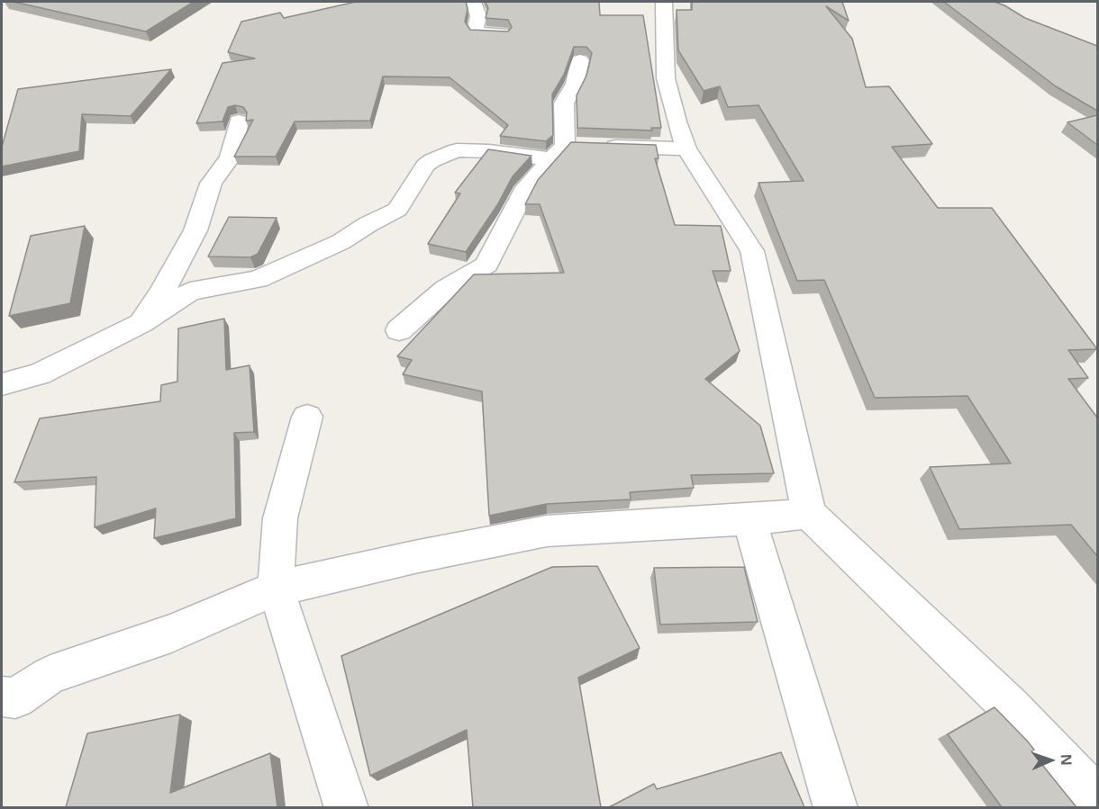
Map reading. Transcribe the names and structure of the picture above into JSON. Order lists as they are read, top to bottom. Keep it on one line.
{"north":"right"}
